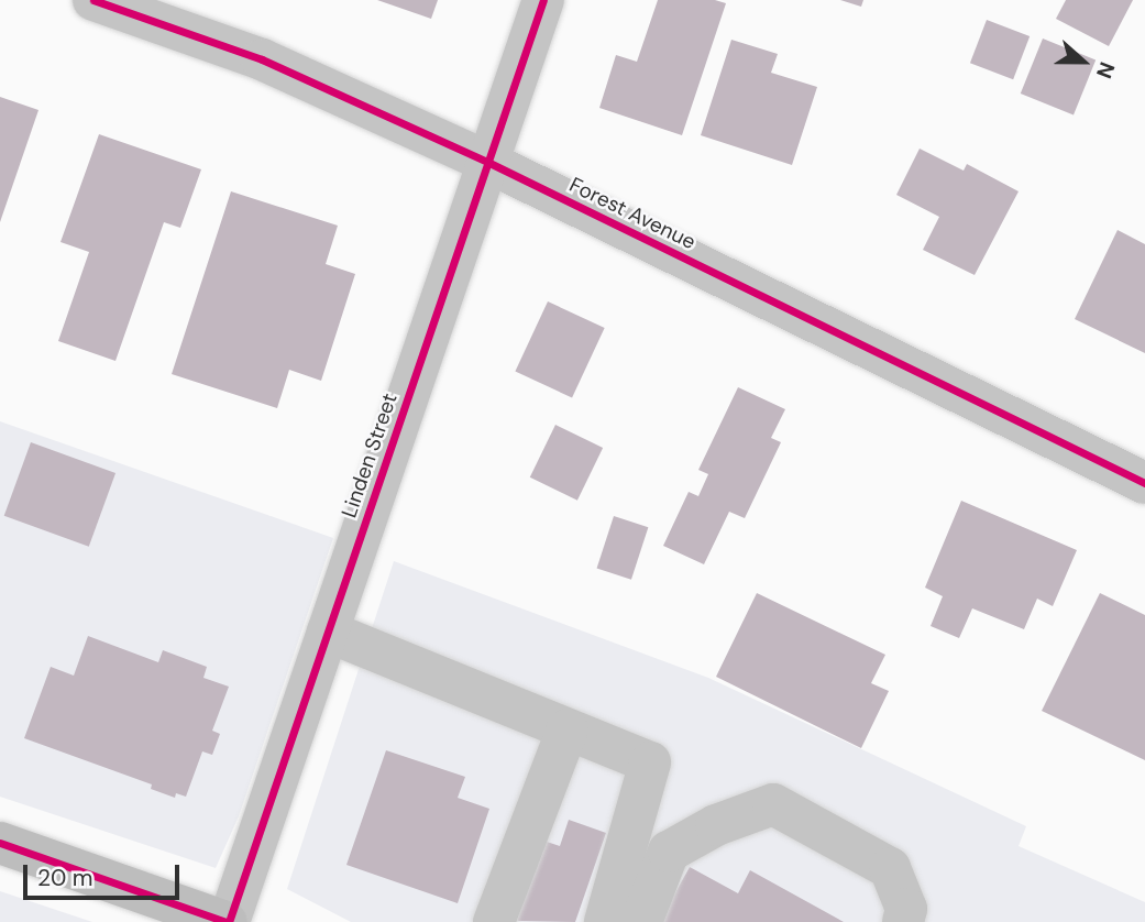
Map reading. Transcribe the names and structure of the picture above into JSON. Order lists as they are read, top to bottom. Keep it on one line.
{"streets":{"street":["Forest Avenue","Linden Street"]},"crossings":[["Forest Avenue","Linden Street"]],"scale_bar":"20 m","north":"right"}
